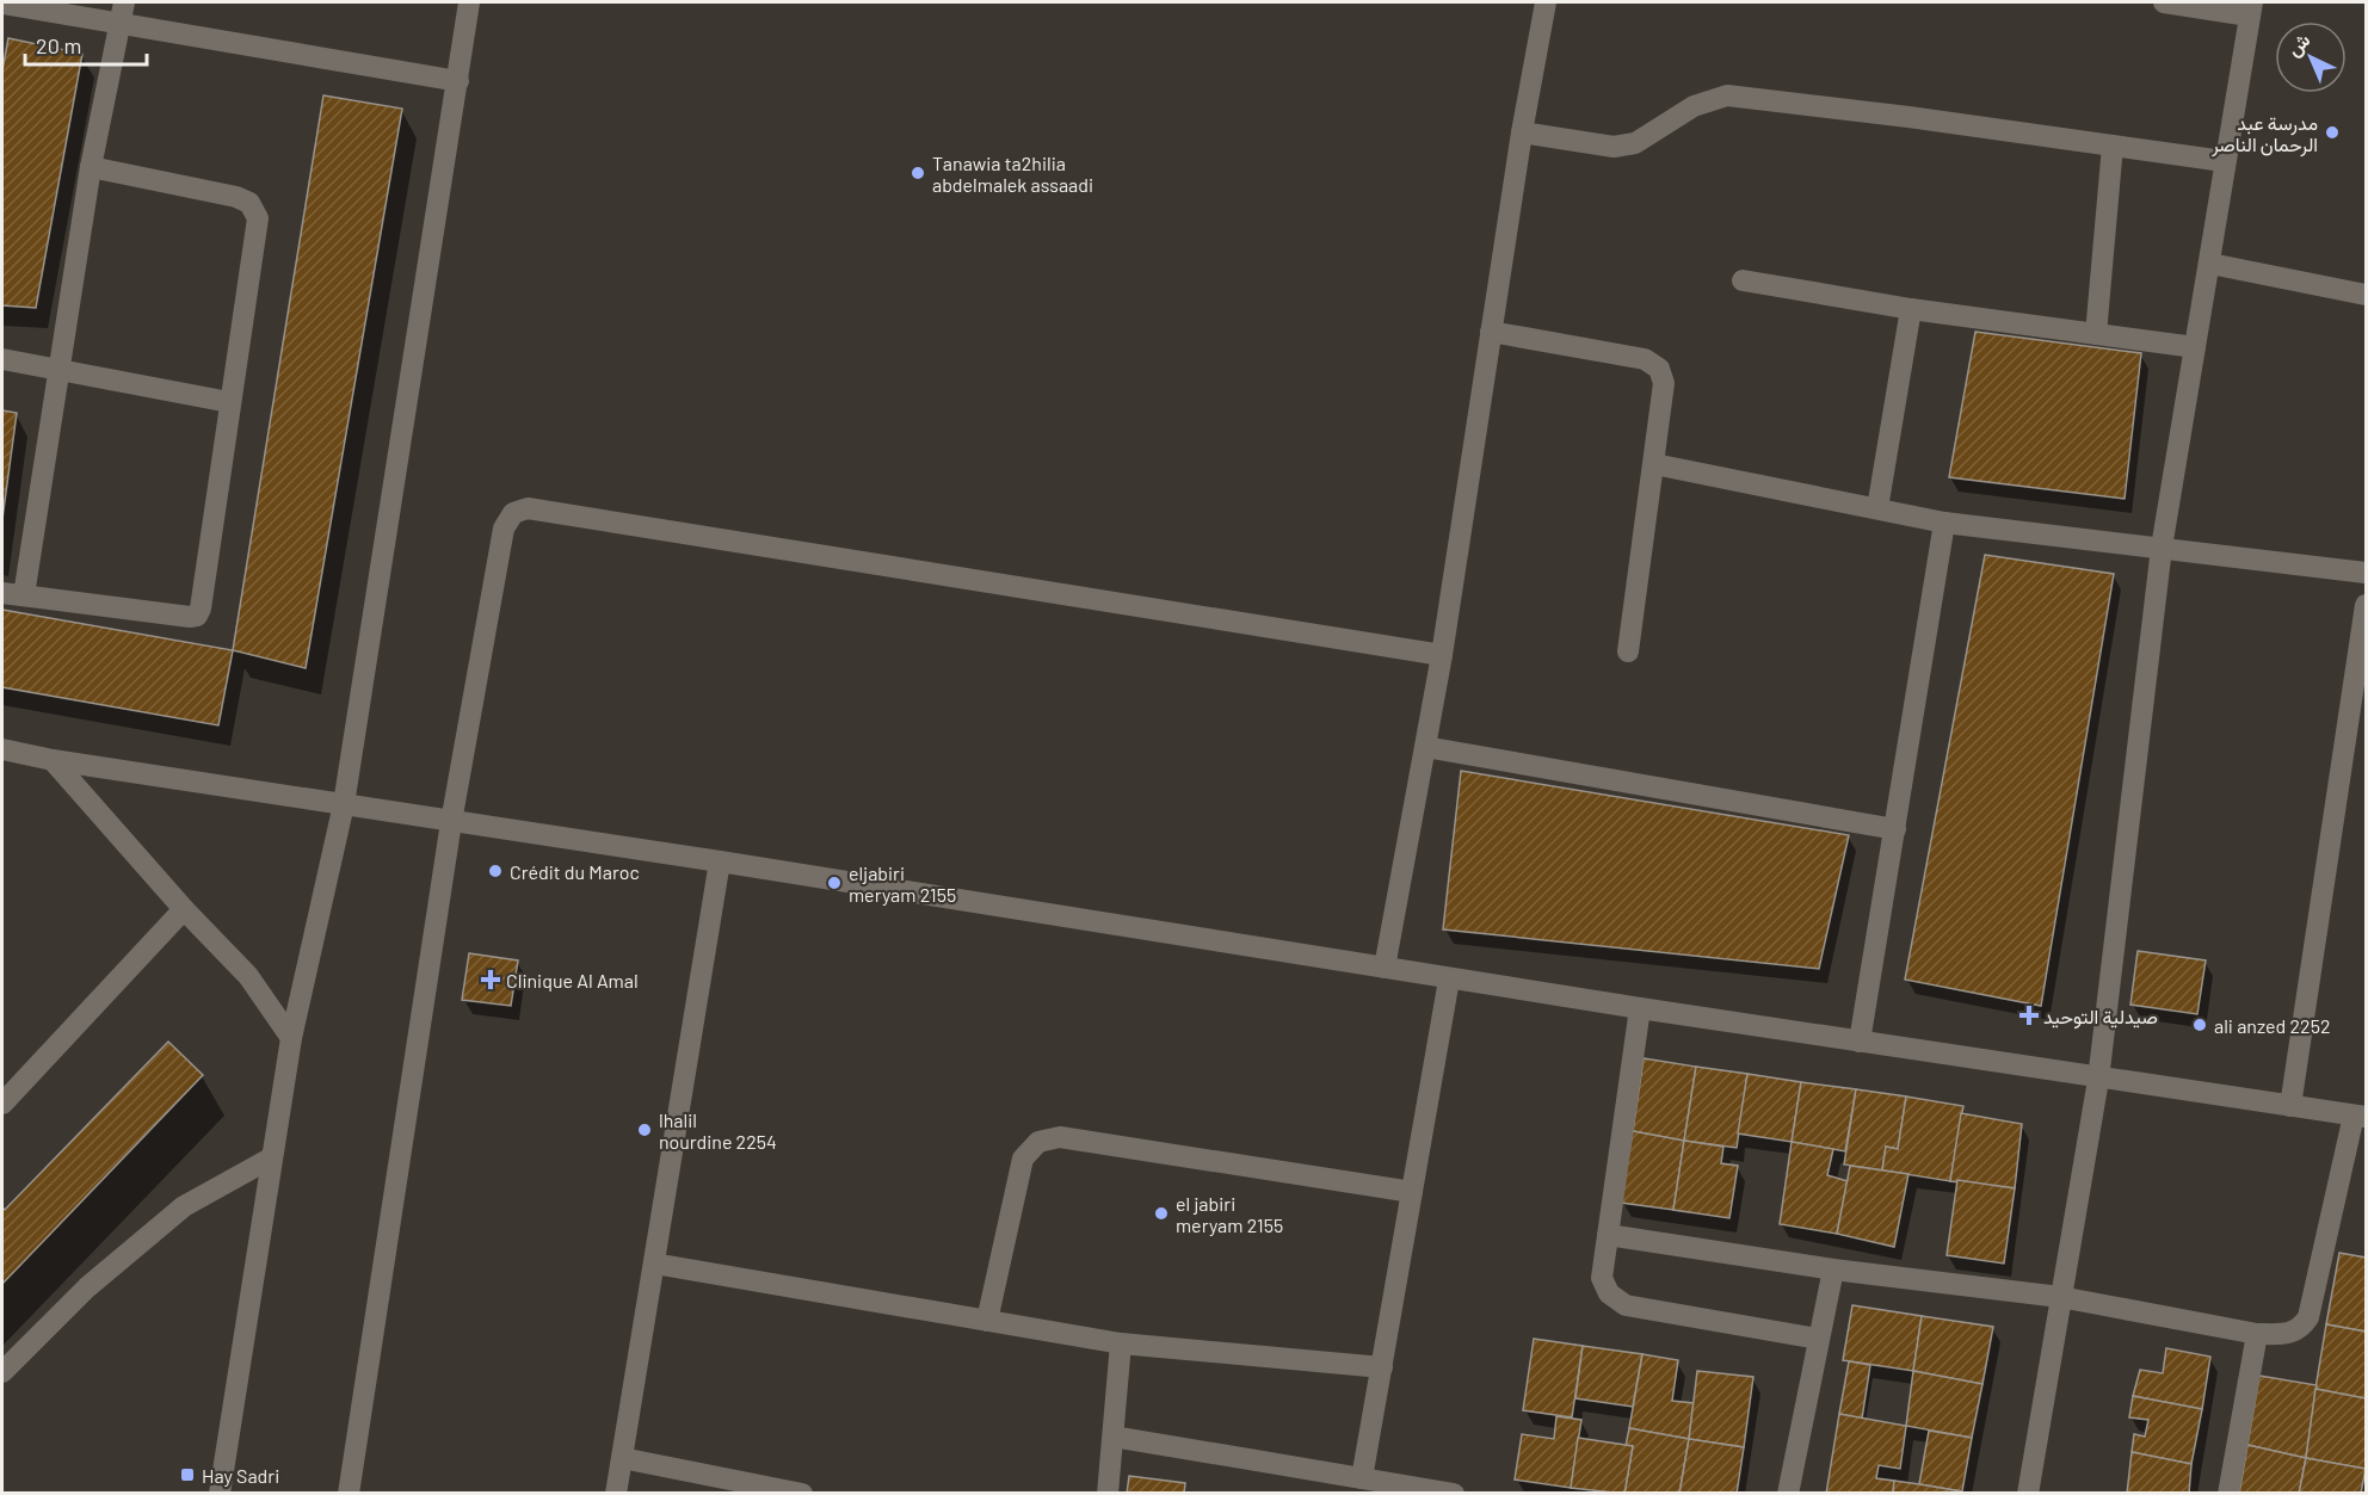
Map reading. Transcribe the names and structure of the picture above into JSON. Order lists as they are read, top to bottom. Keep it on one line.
{"places":{"other":["مدرسة عبد الرحمان الناصر","Tanawia ta2hilia abdelmalek assaadi","Crédit du Maroc","eljabiri meryam 2155","ali anzed 2252","lhalil nourdine 2254","el jabiri meryam 2155"],"health":["Clinique Al Amal","صيدلية التوحيد"],"transit":["Hay Sadri"]},"scale_bar":"20 m","north":"top left"}
